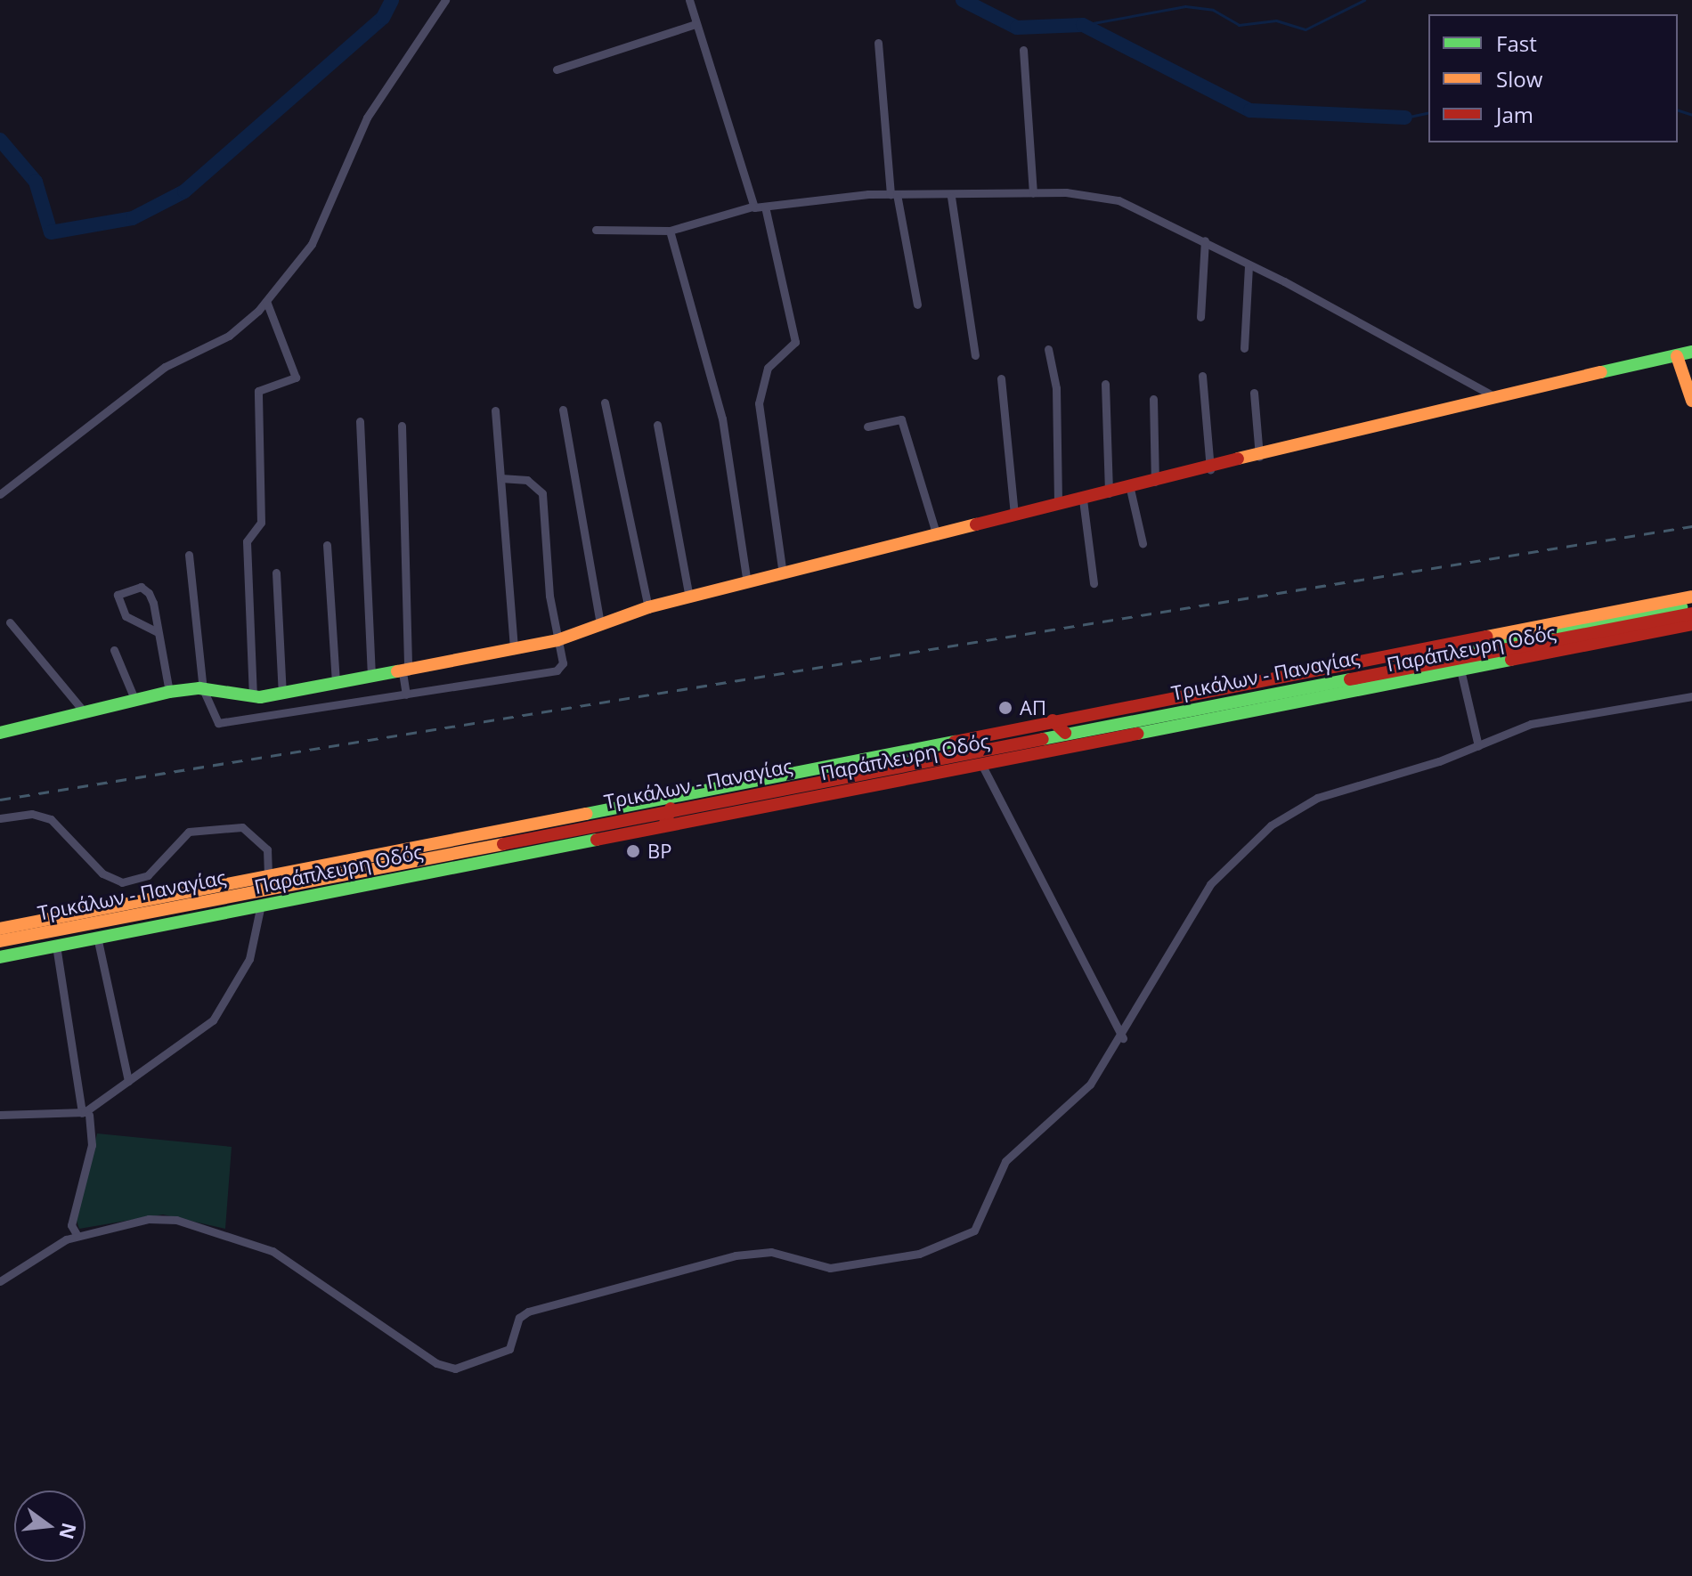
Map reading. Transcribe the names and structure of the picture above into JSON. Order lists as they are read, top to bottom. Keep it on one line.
{"streets":{"street":["Παράπλευρη Οδός","Τρικάλων - Παναγίας"]},"crossings":[["Παράπλευρη Οδός","Τρικάλων - Παναγίας"]],"places":["ΑΠ","BP"],"legend":["Fast","Slow","Jam"],"north":"right"}
